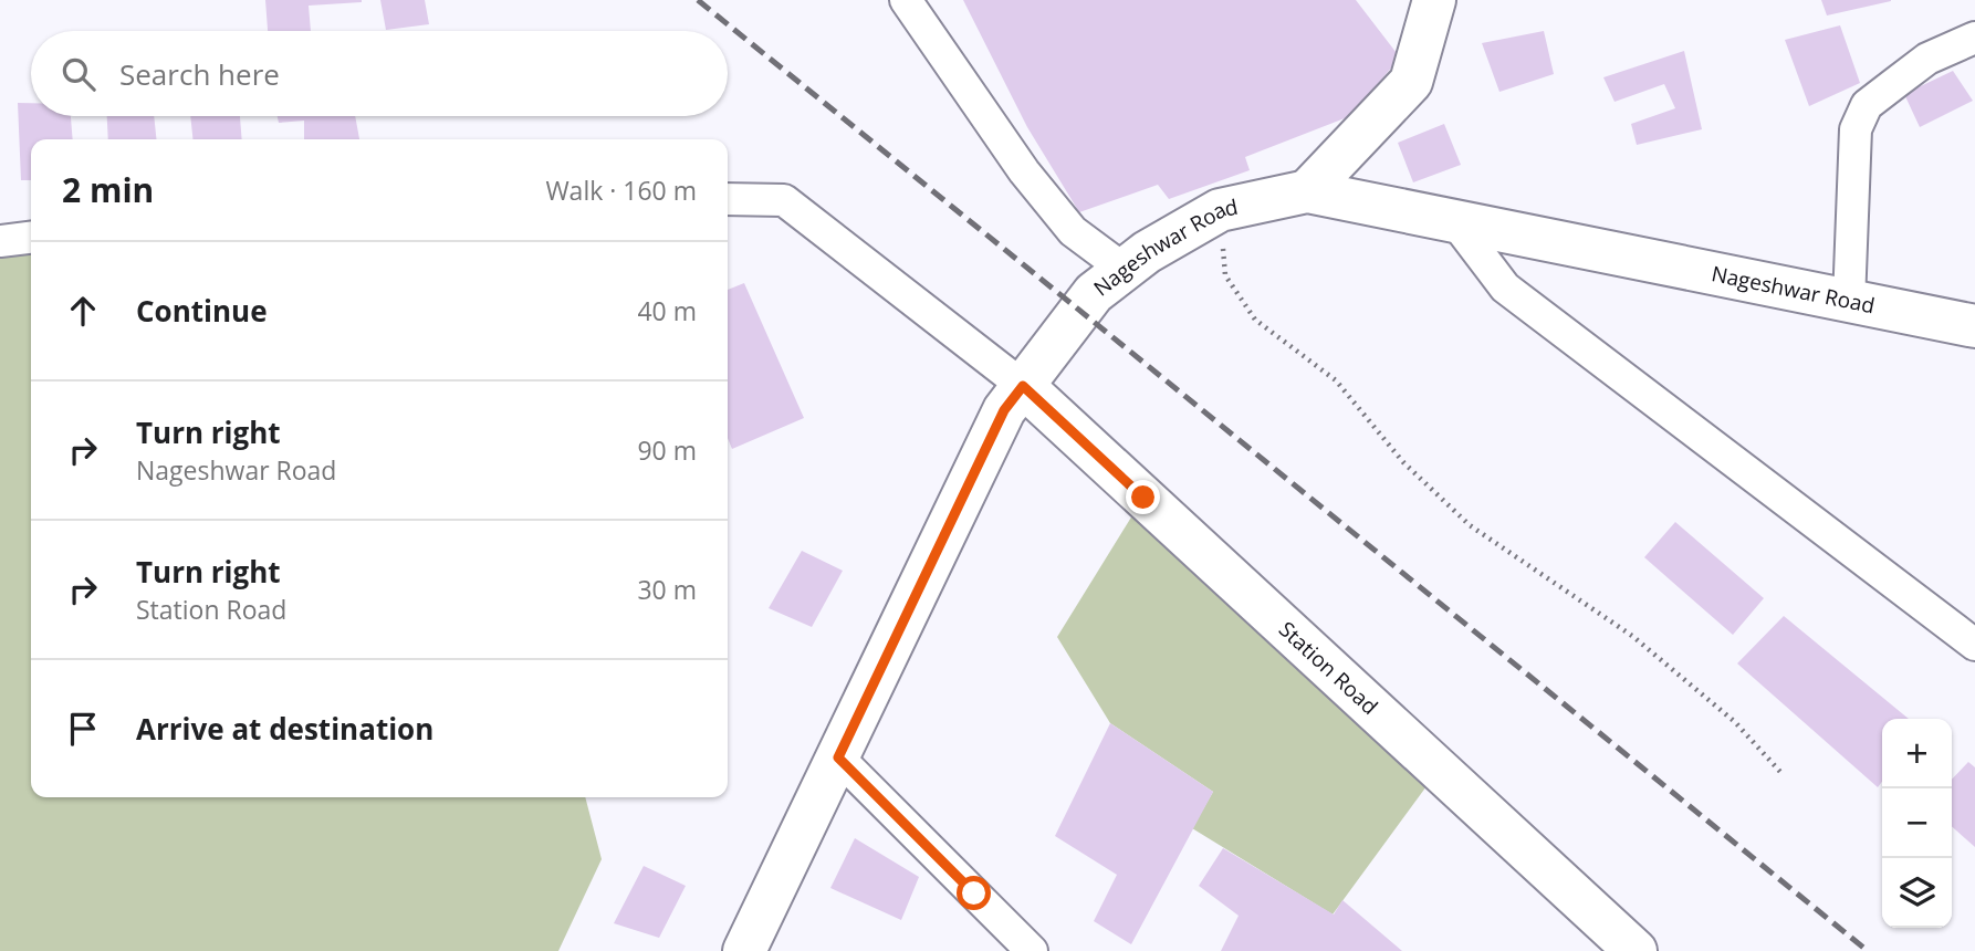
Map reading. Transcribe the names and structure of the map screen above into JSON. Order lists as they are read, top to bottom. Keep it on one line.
{"streets":{"main road":["Nageshwar Road","Station Road"]},"crossings":[["Nageshwar Road","Station Road"]],"page":{"search":"Search here","heading":["2 min","Walk · 160 m"],"list":[["Continue","40 m"],["Turn right","Nageshwar Road","90 m"],["Turn right","Station Road","30 m"],"Arrive at destination"],"map_buttons":["+","−"]}}
